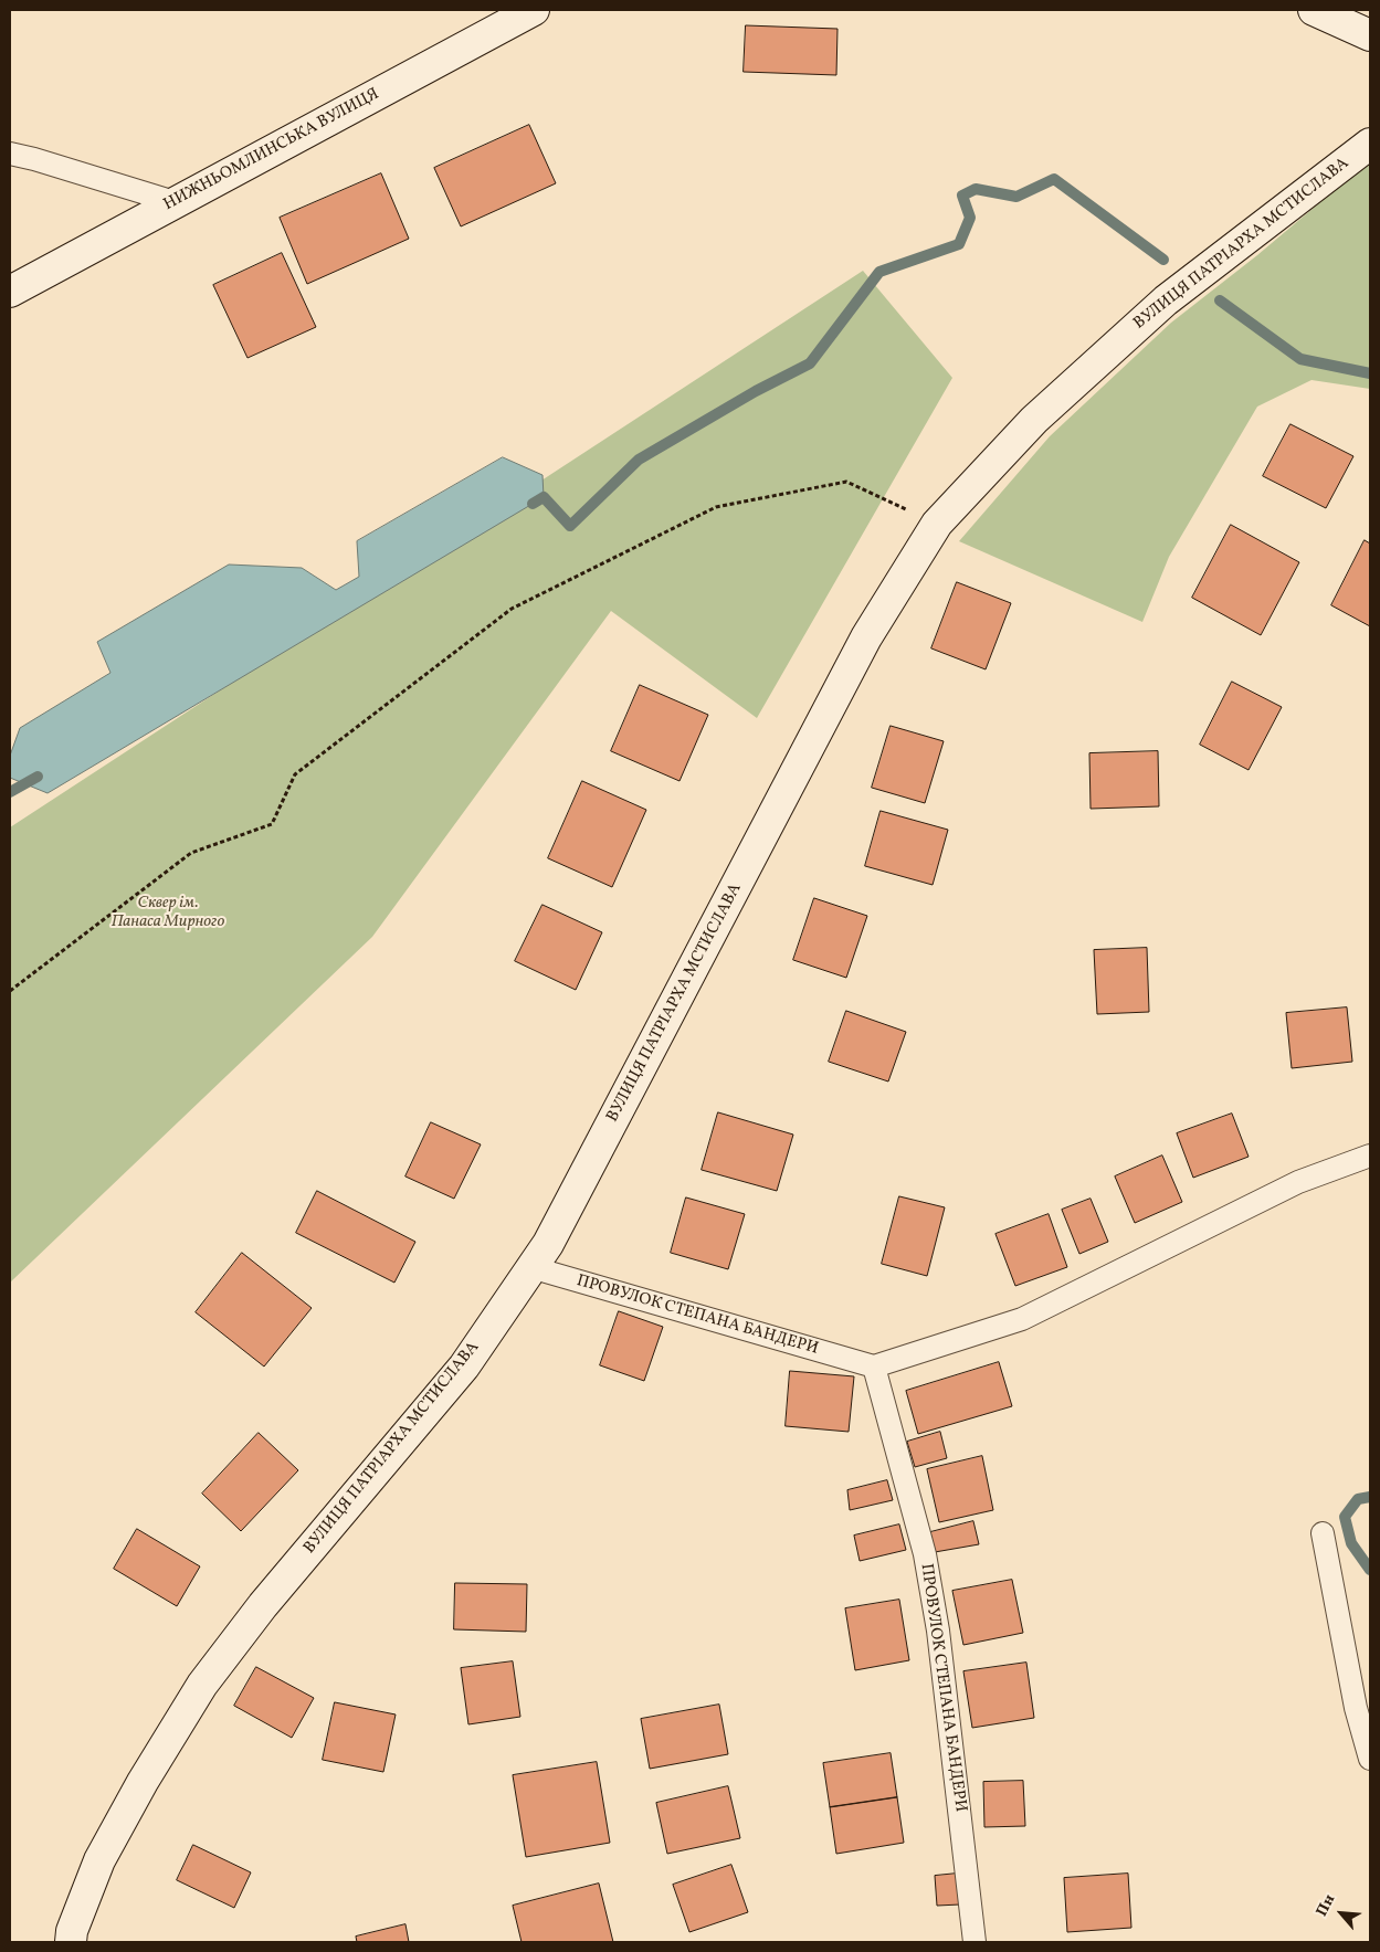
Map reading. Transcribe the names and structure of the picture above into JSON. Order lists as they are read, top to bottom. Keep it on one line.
{"streets":{"main road":["НИЖНЬОМЛИНСЬКА ВУЛИЦЯ","ВУЛИЦЯ ПАТРІАРХА МСТИСЛАВА"],"lane":["ПРОВУЛОК СТЕПАНА БАНДЕРИ"]},"crossings":[["ВУЛИЦЯ ПАТРІАРХА МСТИСЛАВА","ПРОВУЛОК СТЕПАНА БАНДЕРИ"]],"parks":["Сквер ім. Панаса Мирного"],"north":"top left"}
